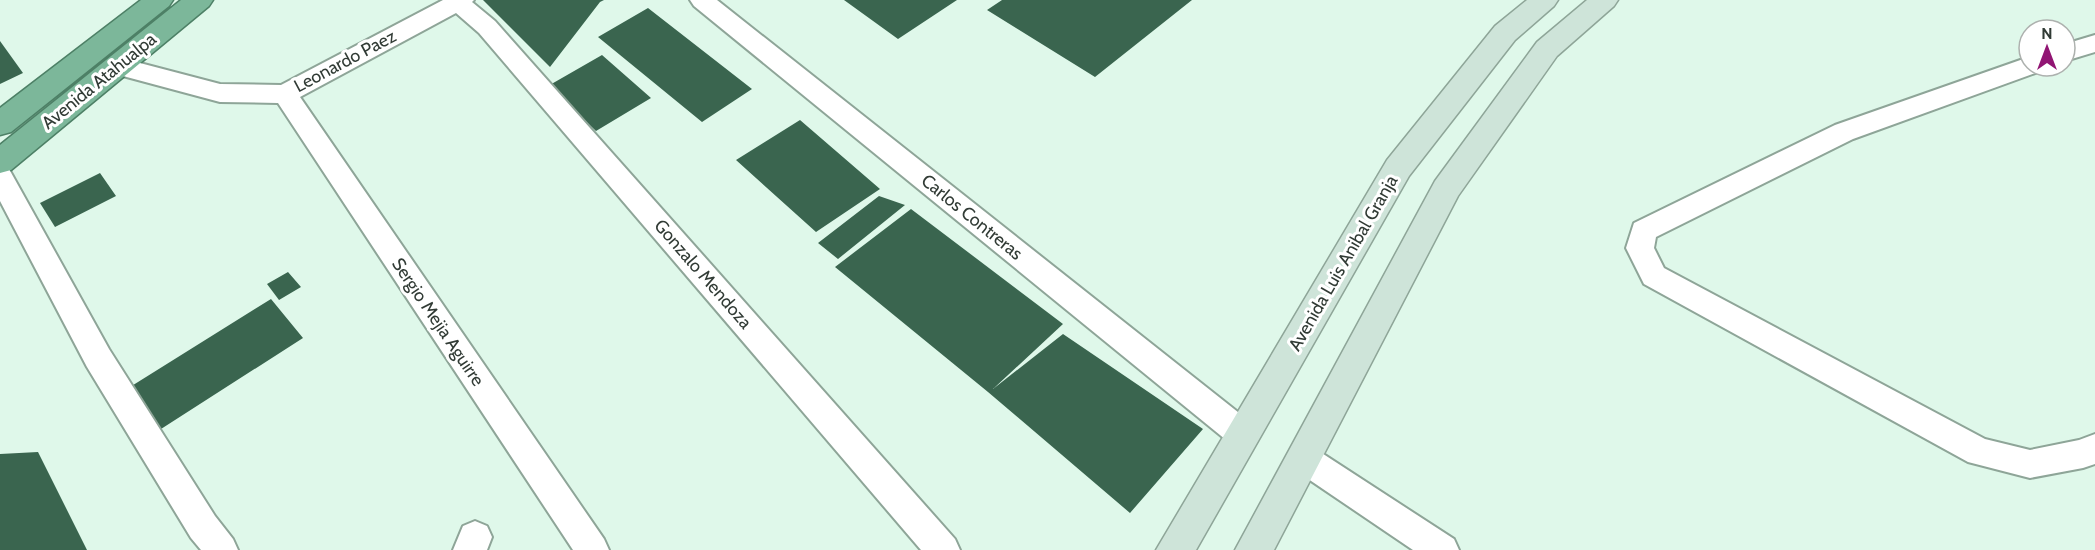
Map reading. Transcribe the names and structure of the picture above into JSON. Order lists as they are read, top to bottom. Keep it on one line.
{"streets":{"highway":["Avenida Atahualpa"],"main road":["Avenida Luis Anibal Granja"],"street":["Leonardo Paez","Carlos Contreras","Gonzalo Mendoza","Sergio Mejia Aguirre"]},"crossings":[["Leonardo Paez","Avenida Atahualpa"],["Leonardo Paez","Gonzalo Mendoza"],["Leonardo Paez","Sergio Mejia Aguirre"],["Carlos Contreras","Avenida Luis Anibal Granja"]],"north":"top"}
